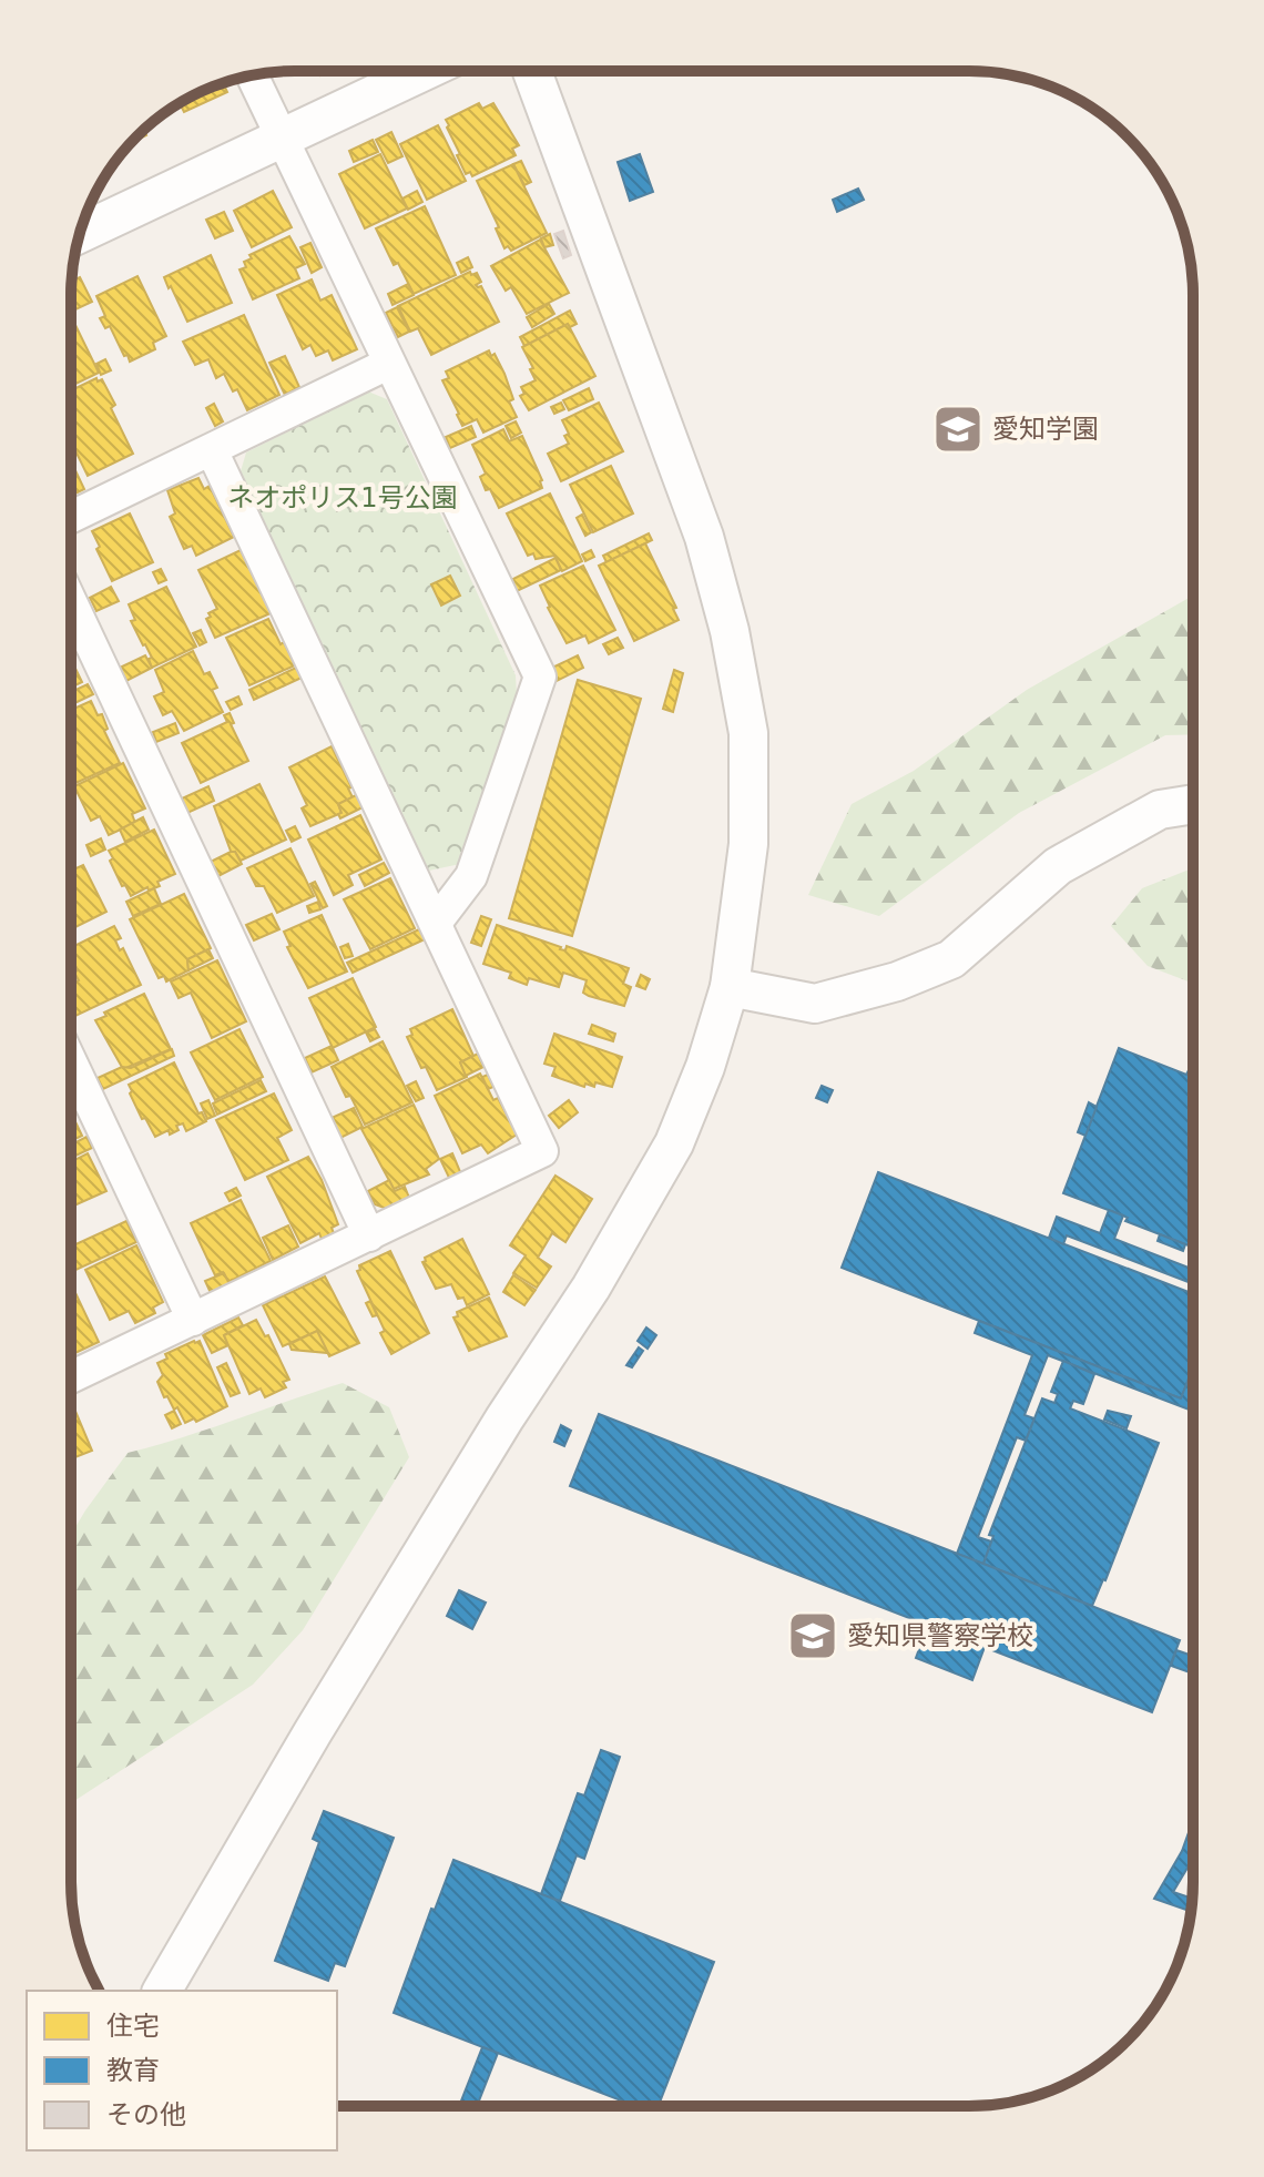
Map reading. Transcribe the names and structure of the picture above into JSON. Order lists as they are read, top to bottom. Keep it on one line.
{"parks":["ネオポリス1号公園"],"places":{"school or university":["愛知学園","愛知県警察学校"]},"legend":["住宅","教育","その他"]}
